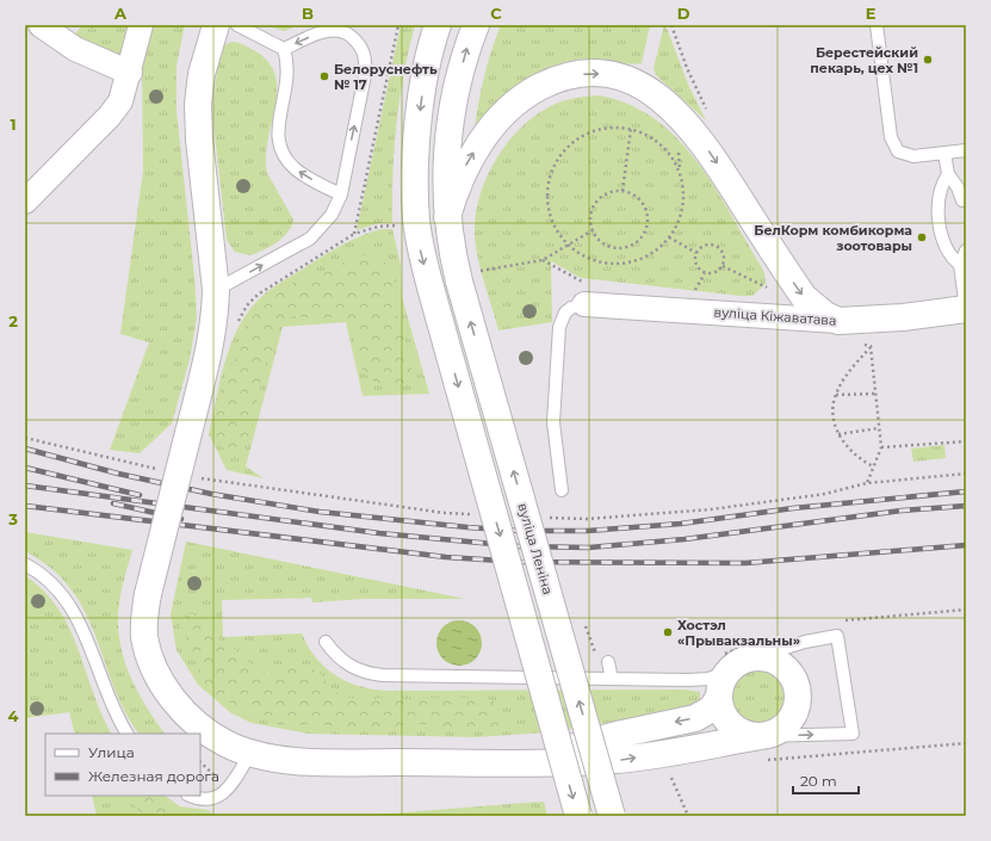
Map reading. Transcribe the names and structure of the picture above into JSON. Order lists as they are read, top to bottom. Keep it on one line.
{"streets":{"main road":["вуліца Кіжаватава","вуліца Леніна"]},"places":["Берестейский пекарь, цех №1","Белоруснефть № 17","БелКорм комбикорма зоотовары","Хостэл «Прывакзальны»"],"legend":["Улица","Железная дорога"],"scale_bar":"20 m","grid":{"columns":["A","B","C","D","E"],"rows":["1","2","3","4"]}}
